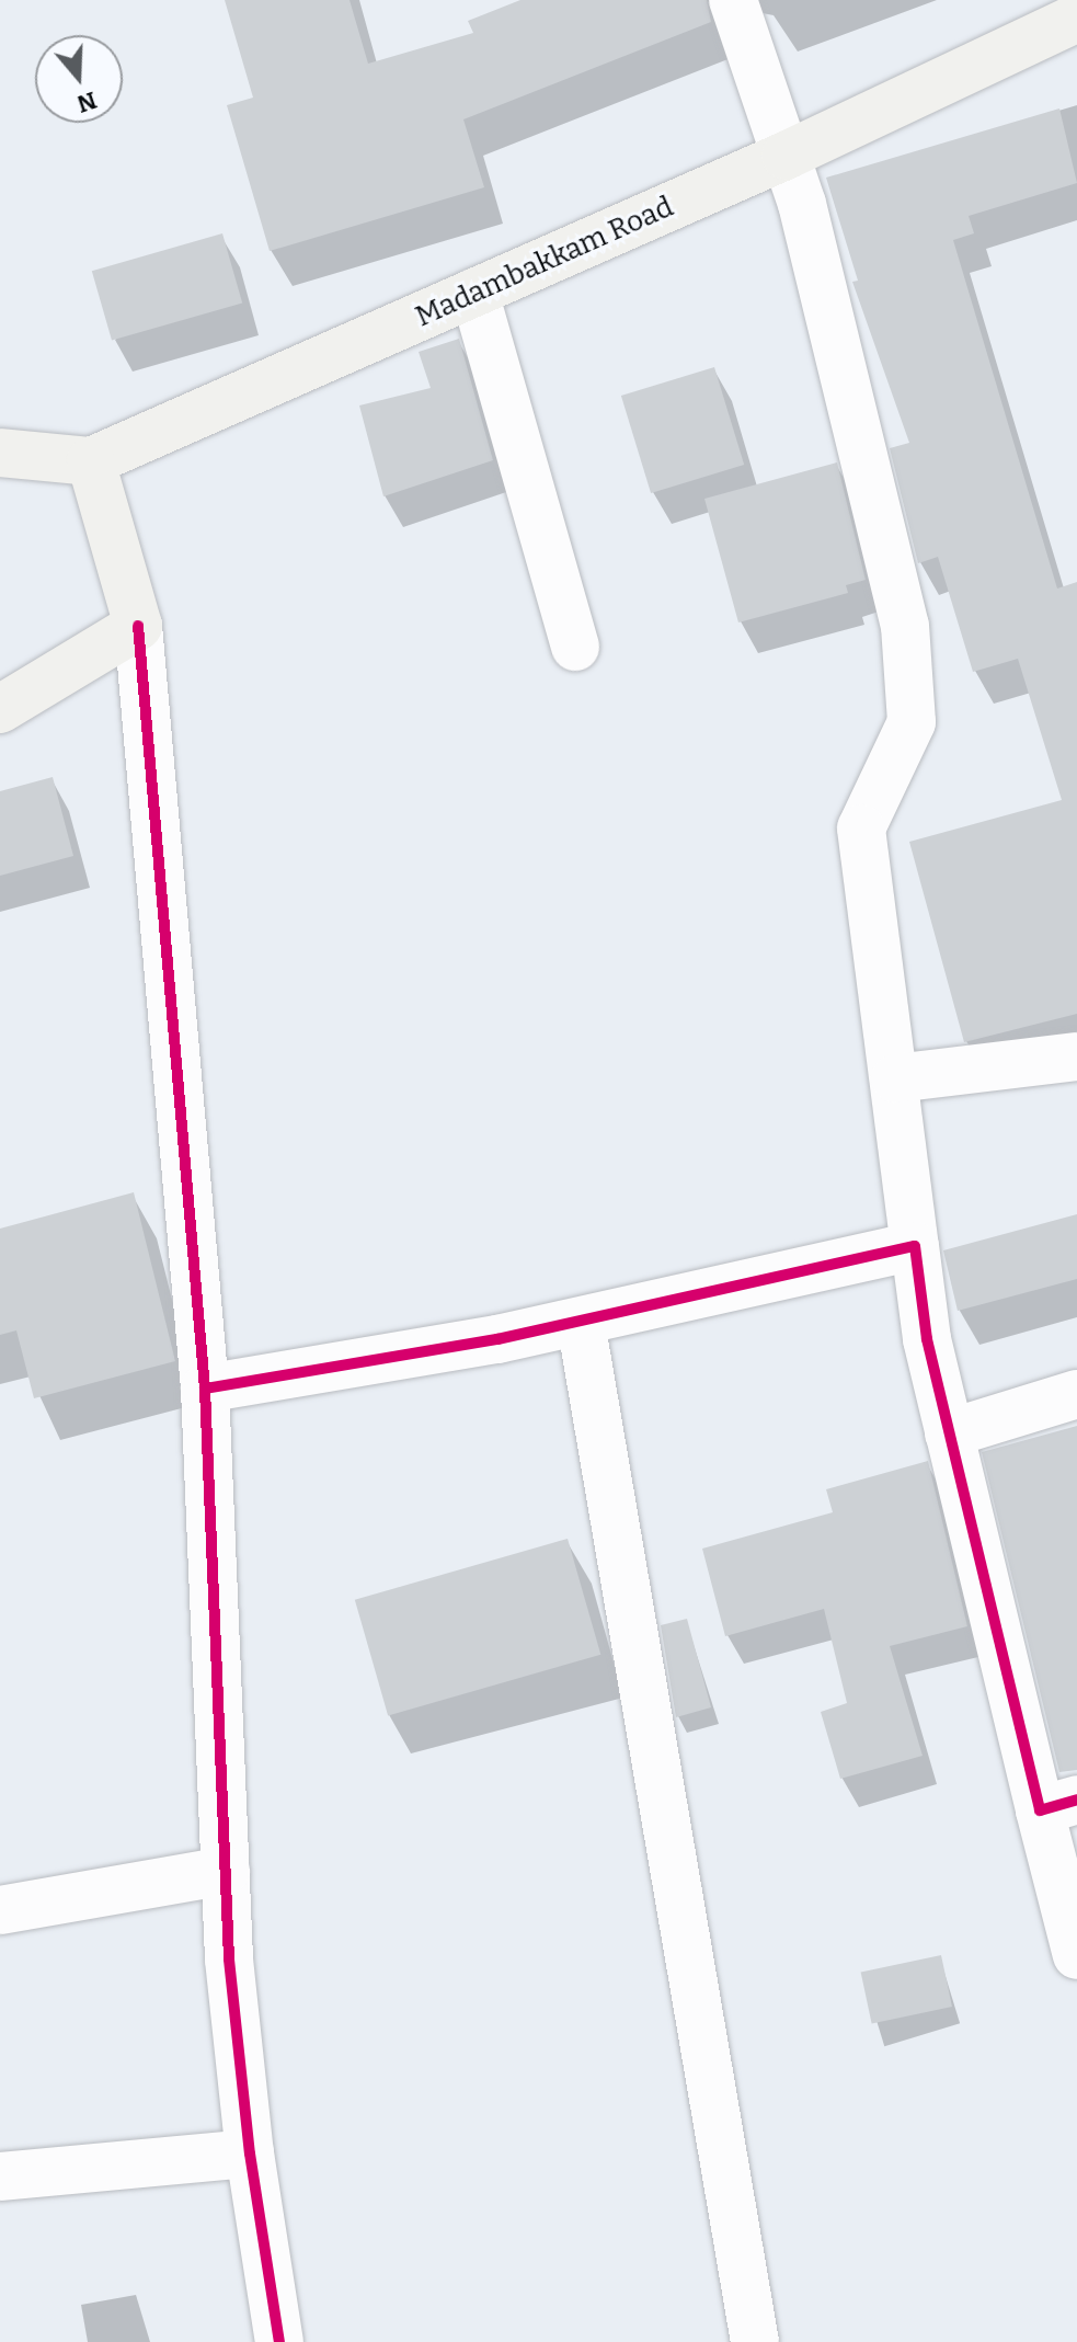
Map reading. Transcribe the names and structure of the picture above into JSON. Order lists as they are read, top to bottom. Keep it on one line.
{"streets":{"street":["Madambakkam Road"]},"north":"bottom"}
